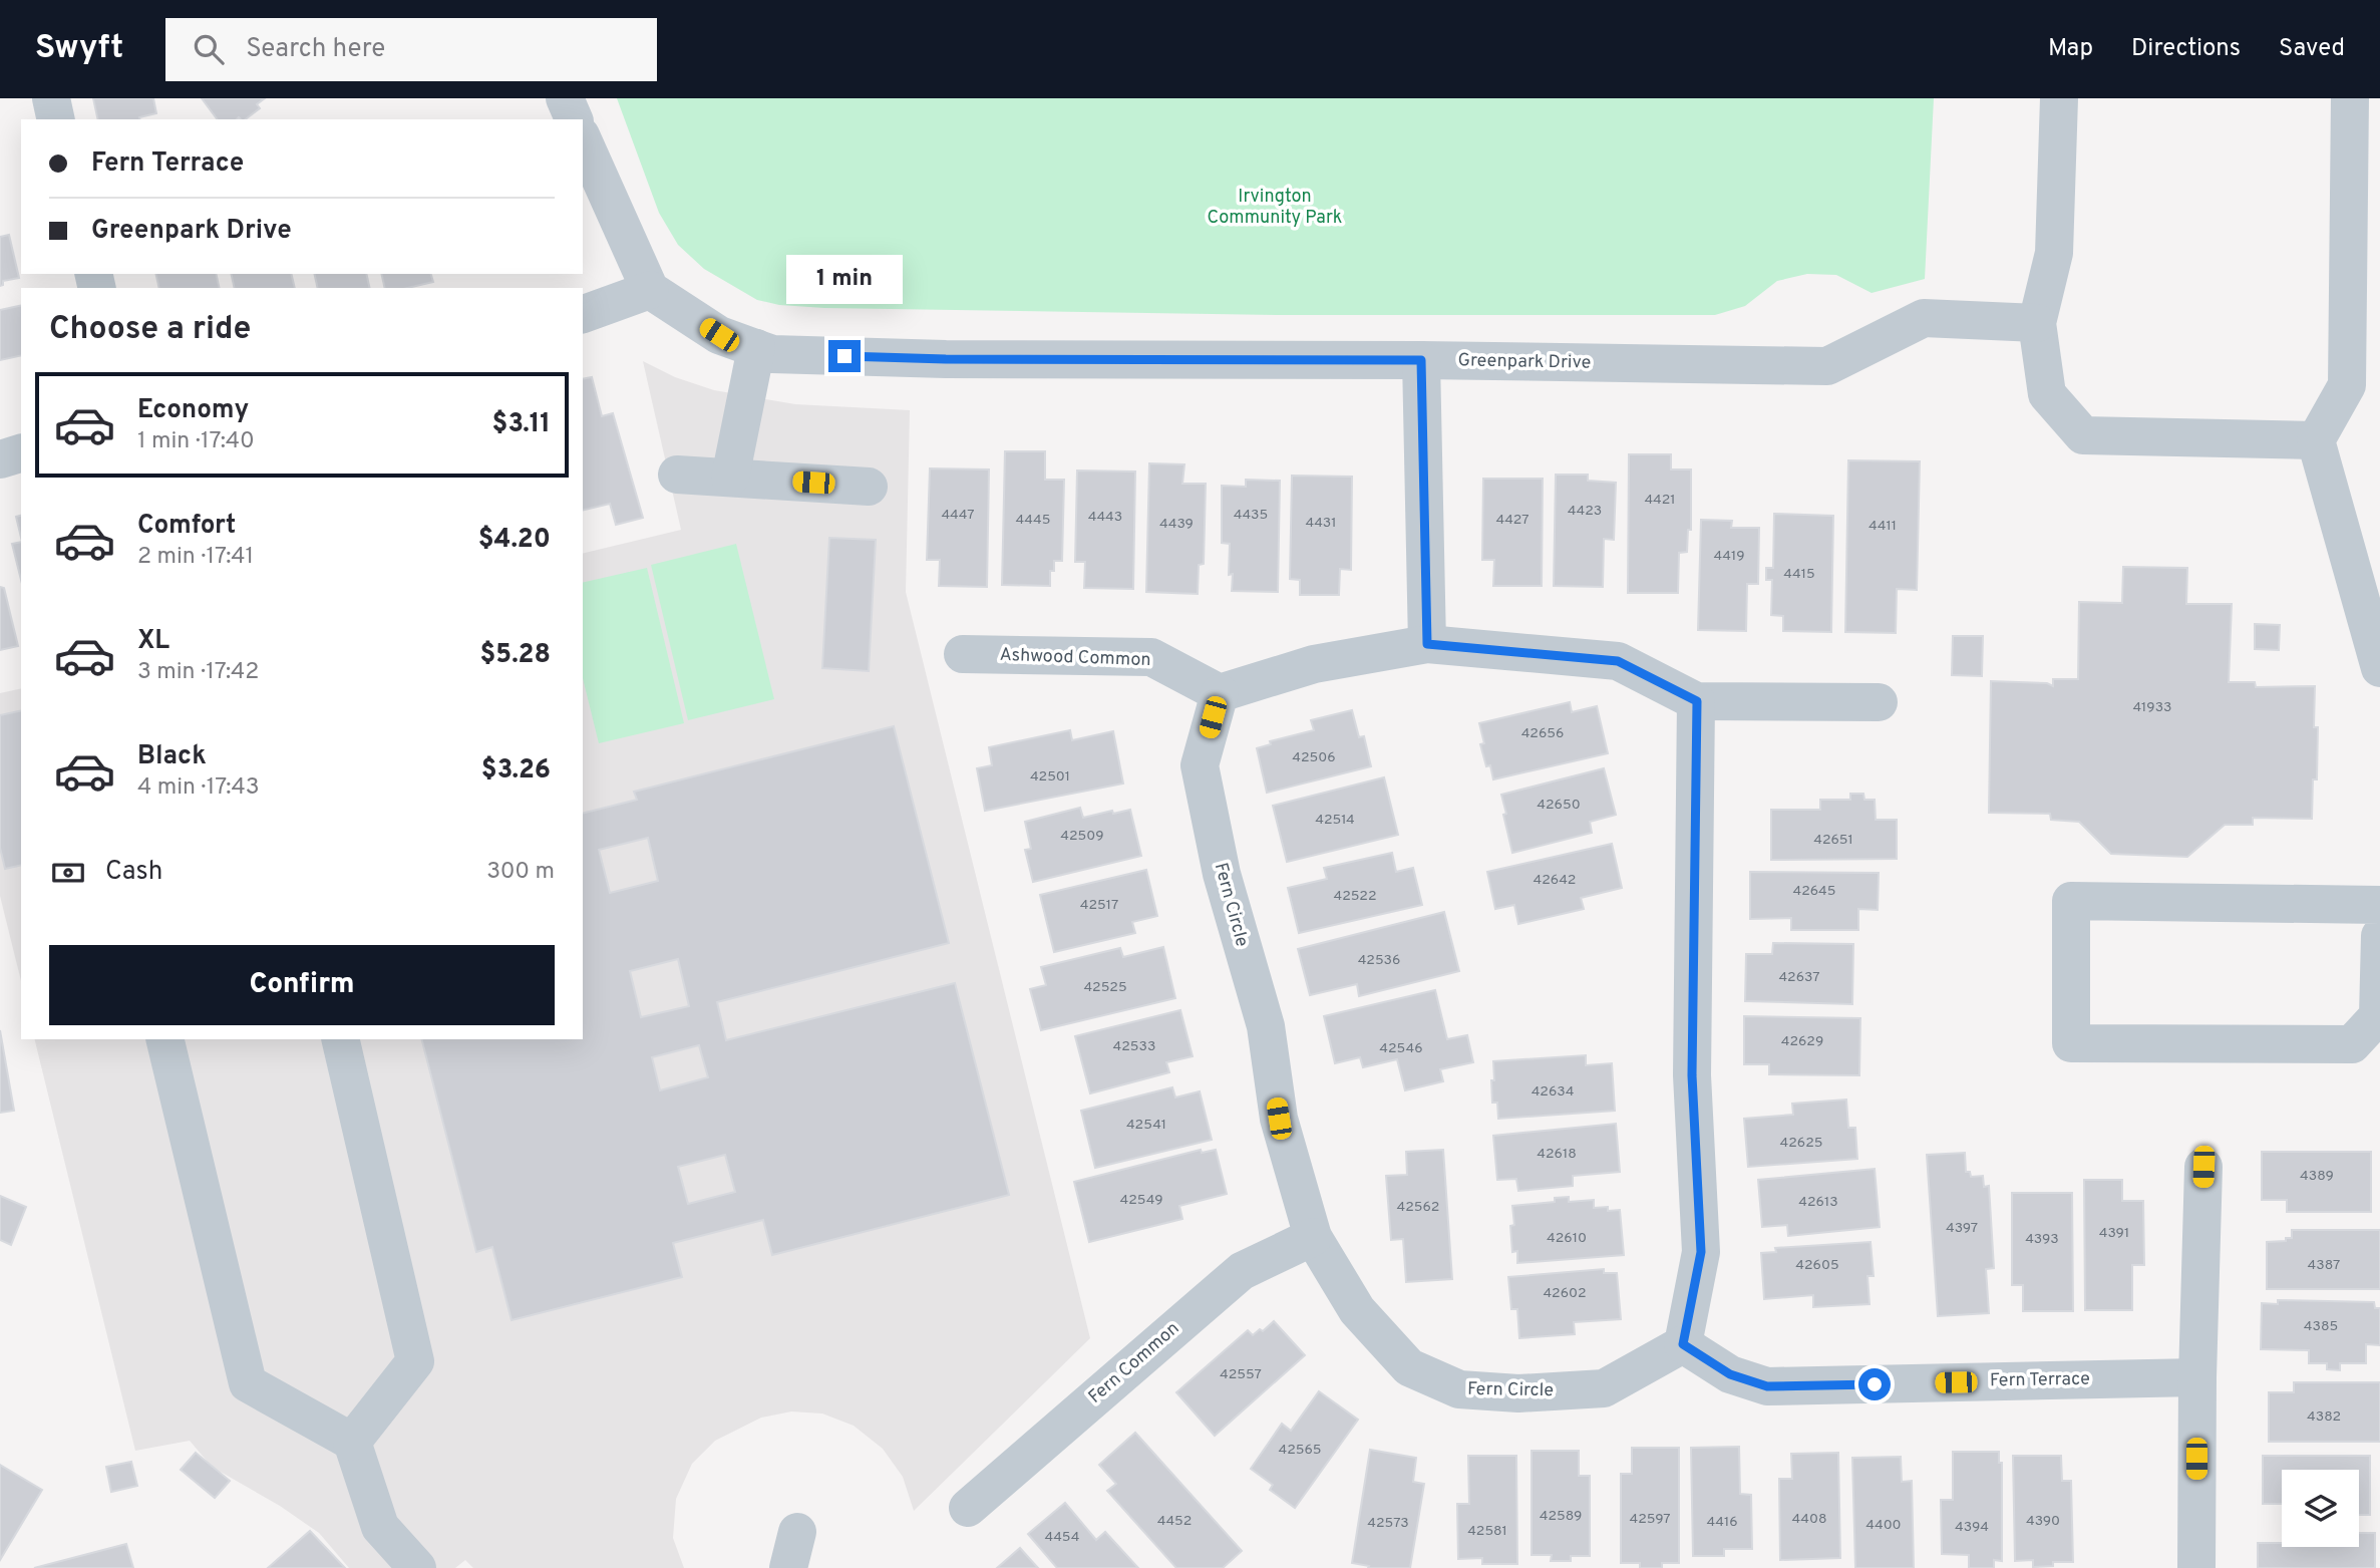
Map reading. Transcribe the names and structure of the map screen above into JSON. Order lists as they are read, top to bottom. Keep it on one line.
{"streets":{"street":["Greenpark Drive","Ashwood Common","Fern Circle","Fern Common","Fern Terrace"]},"crossings":[["Ashwood Common","Fern Circle"],["Fern Circle","Fern Common"],["Fern Circle","Fern Terrace"]],"parks":["Irvington Community Park"],"house_numbers":["4421","4423","4447","4435","4443","4445","4427","4431","4439","4411","4419","4415","41933","42656","42506","42501","42650","42514","42509","42651","42642","42645","42522","42517","42536","42637","42525","42629","42533","42546","42634","42541","42625","42618","4389","42549","42613","42562","4397","4391","42610","4393","42605","4387","42602","4385","42557","4382","42565","42589","42597","4408","4452","4390","4416","42573","4400","4394","42581","4454"],"page":{"header":"Swyft","search":"Search here","nav":["Map","Directions","Saved"],"banner":["Fern Terrace","Greenpark Drive"],"bubble":"1 min","heading":"Choose a ride","list":[{"name":"Economy","note":"1 min · 17:40","value":"$3.11"},{"name":"Comfort","note":"2 min · 17:41","value":"$4.20"},{"name":"XL","note":"3 min · 17:42","value":"$5.28"},{"name":"Black","note":"4 min · 17:43","value":"$3.26"}],"pay":["Cash","300 m"],"buttons":"Confirm"}}
